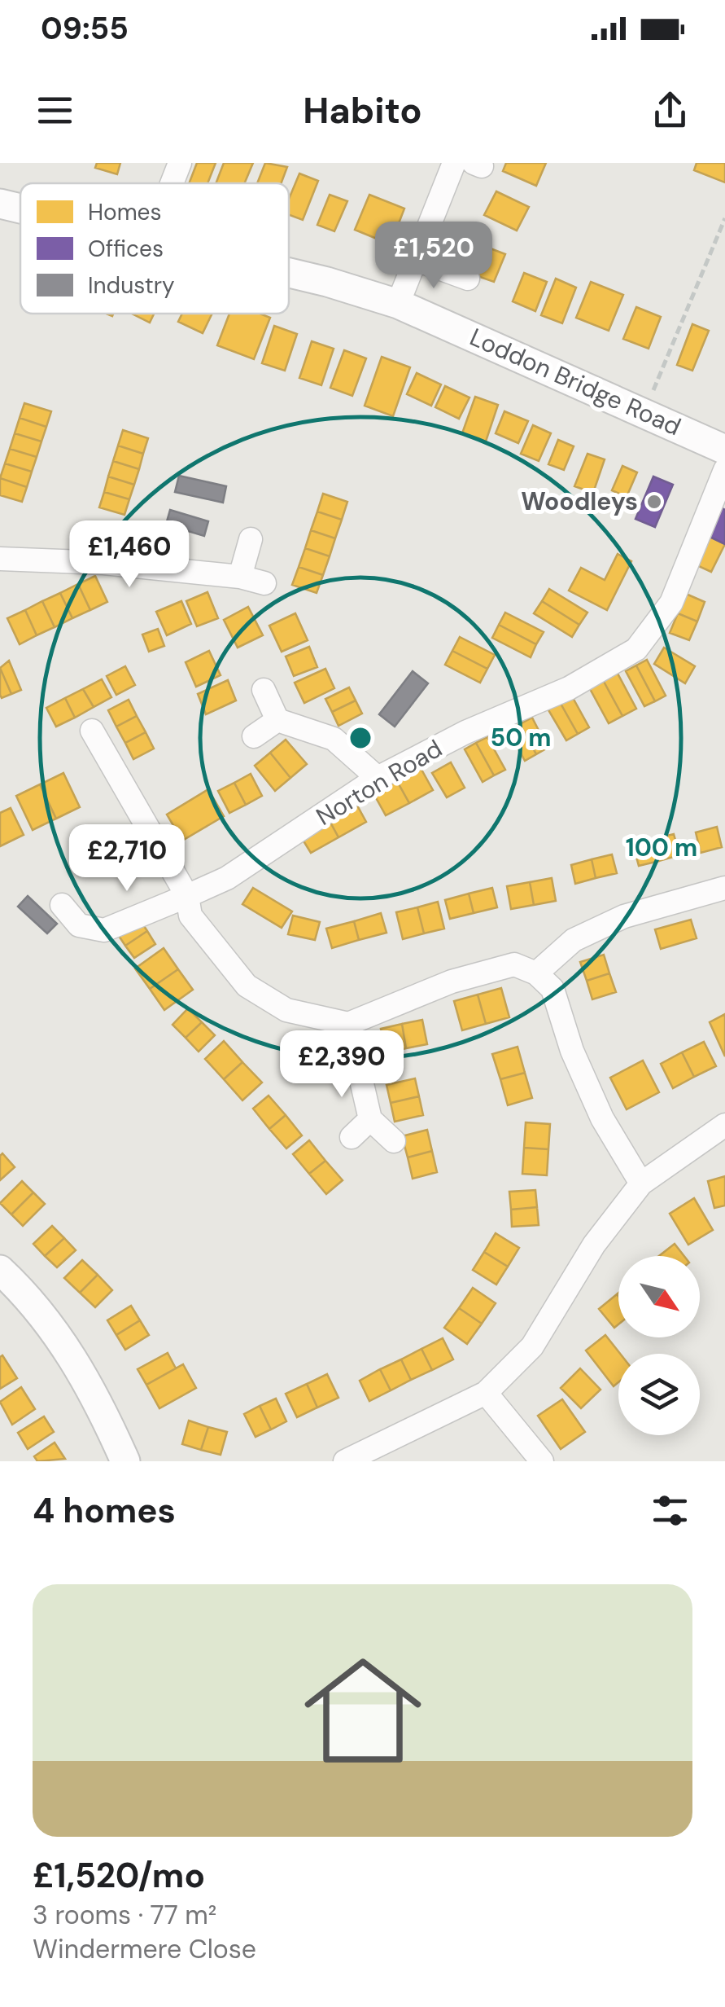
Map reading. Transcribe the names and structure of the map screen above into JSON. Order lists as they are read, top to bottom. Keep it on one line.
{"streets":{"street":["Loddon Bridge Road","Norton Road"]},"places":["Woodleys"],"legend":["Homes","Offices","Industry"],"north":"bottom right","page":{"status":"09:55","header":"Habito","price":["£1,520","£1,460","£2,710","£2,390"],"heading":"4 homes","list":[{"name":"£1,520/mo","note":"3 rooms · 77 m² · Windermere Close"}]},"rings":["50 m","100 m"]}
